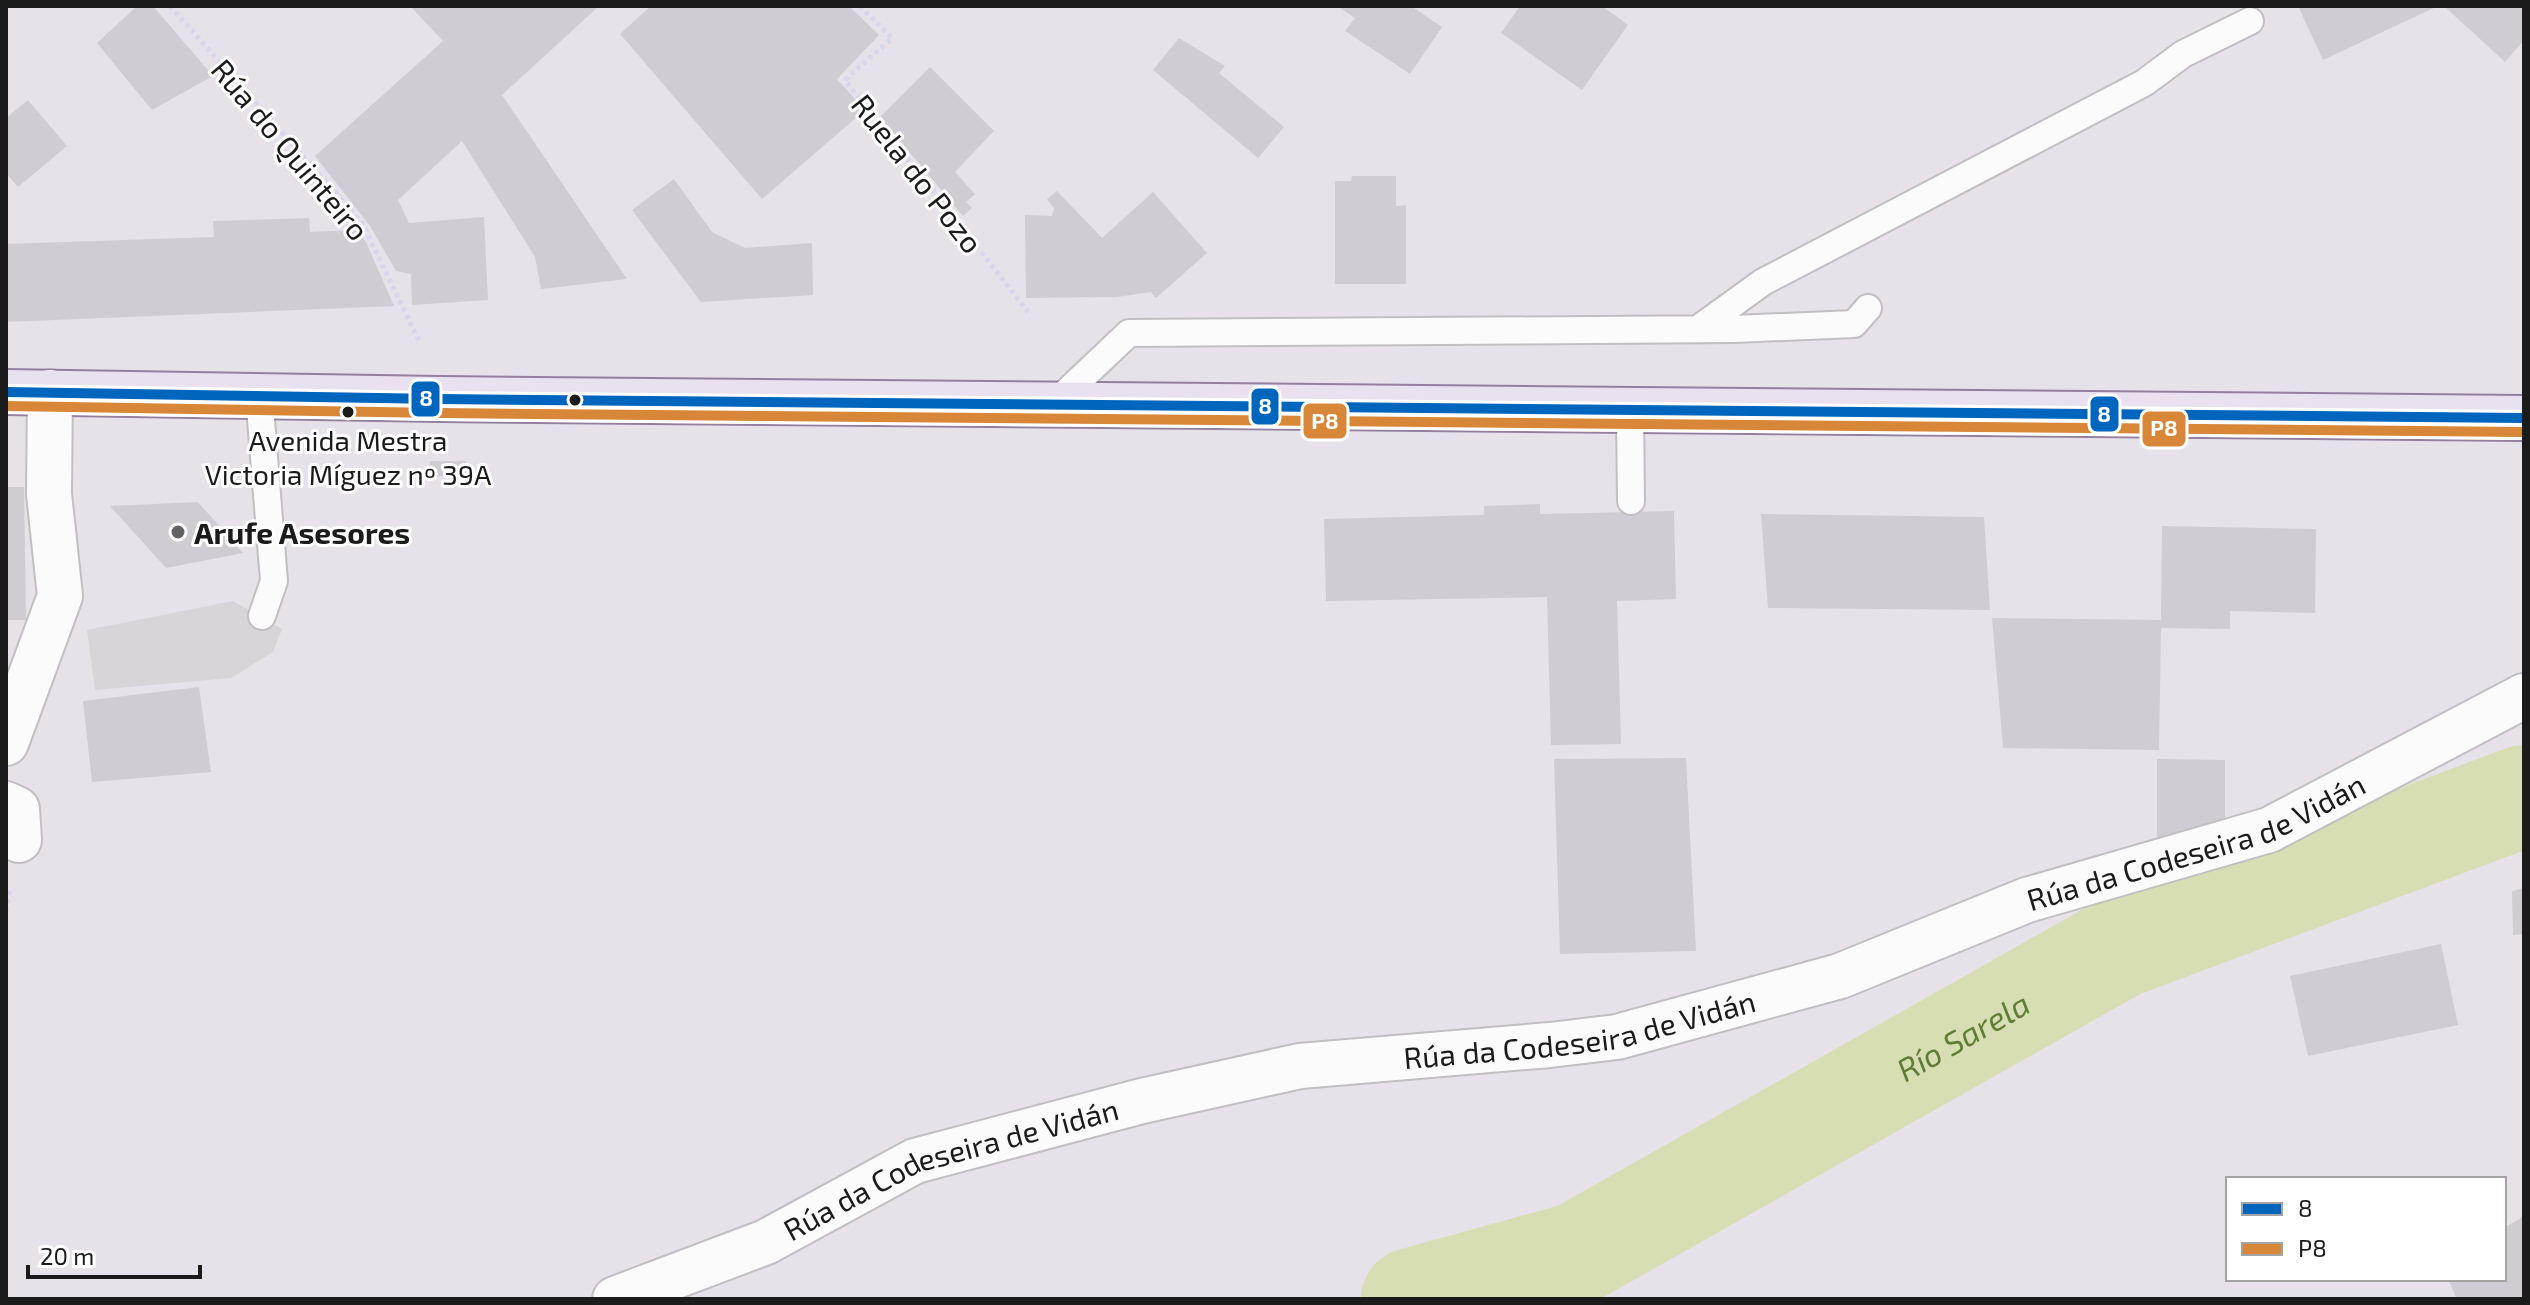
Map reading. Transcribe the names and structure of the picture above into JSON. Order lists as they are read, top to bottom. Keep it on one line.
{"streets":{"street":["Rúa da Codeseira de Vidán"],"path":["Rúa do Quinteiro","Ruela do Pozo"]},"water":["Río Sarela"],"places":["Avenida Mestra Victoria Míguez nº 39A","Arufe Asesores"],"lines":["transit line 8","transit line P8"],"legend":["8","P8"],"scale_bar":"20 m"}
